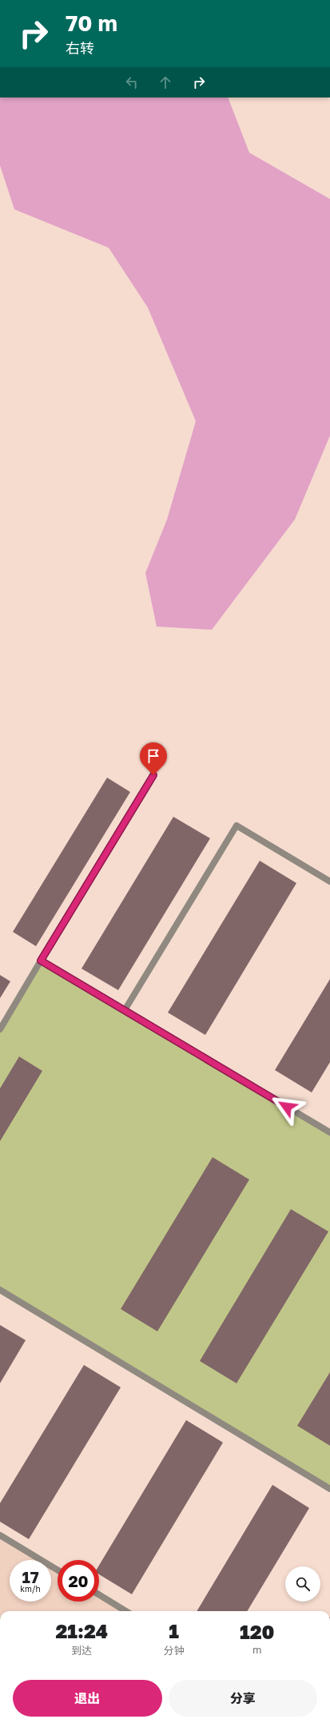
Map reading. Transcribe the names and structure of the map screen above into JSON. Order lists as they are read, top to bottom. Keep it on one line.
{"page":{"turn":["70 m","右转"],"speed":"17 km/h","limit":"20","eta":["21:24","到达","1","分钟","120","m"],"buttons":["退出","分享"]}}
